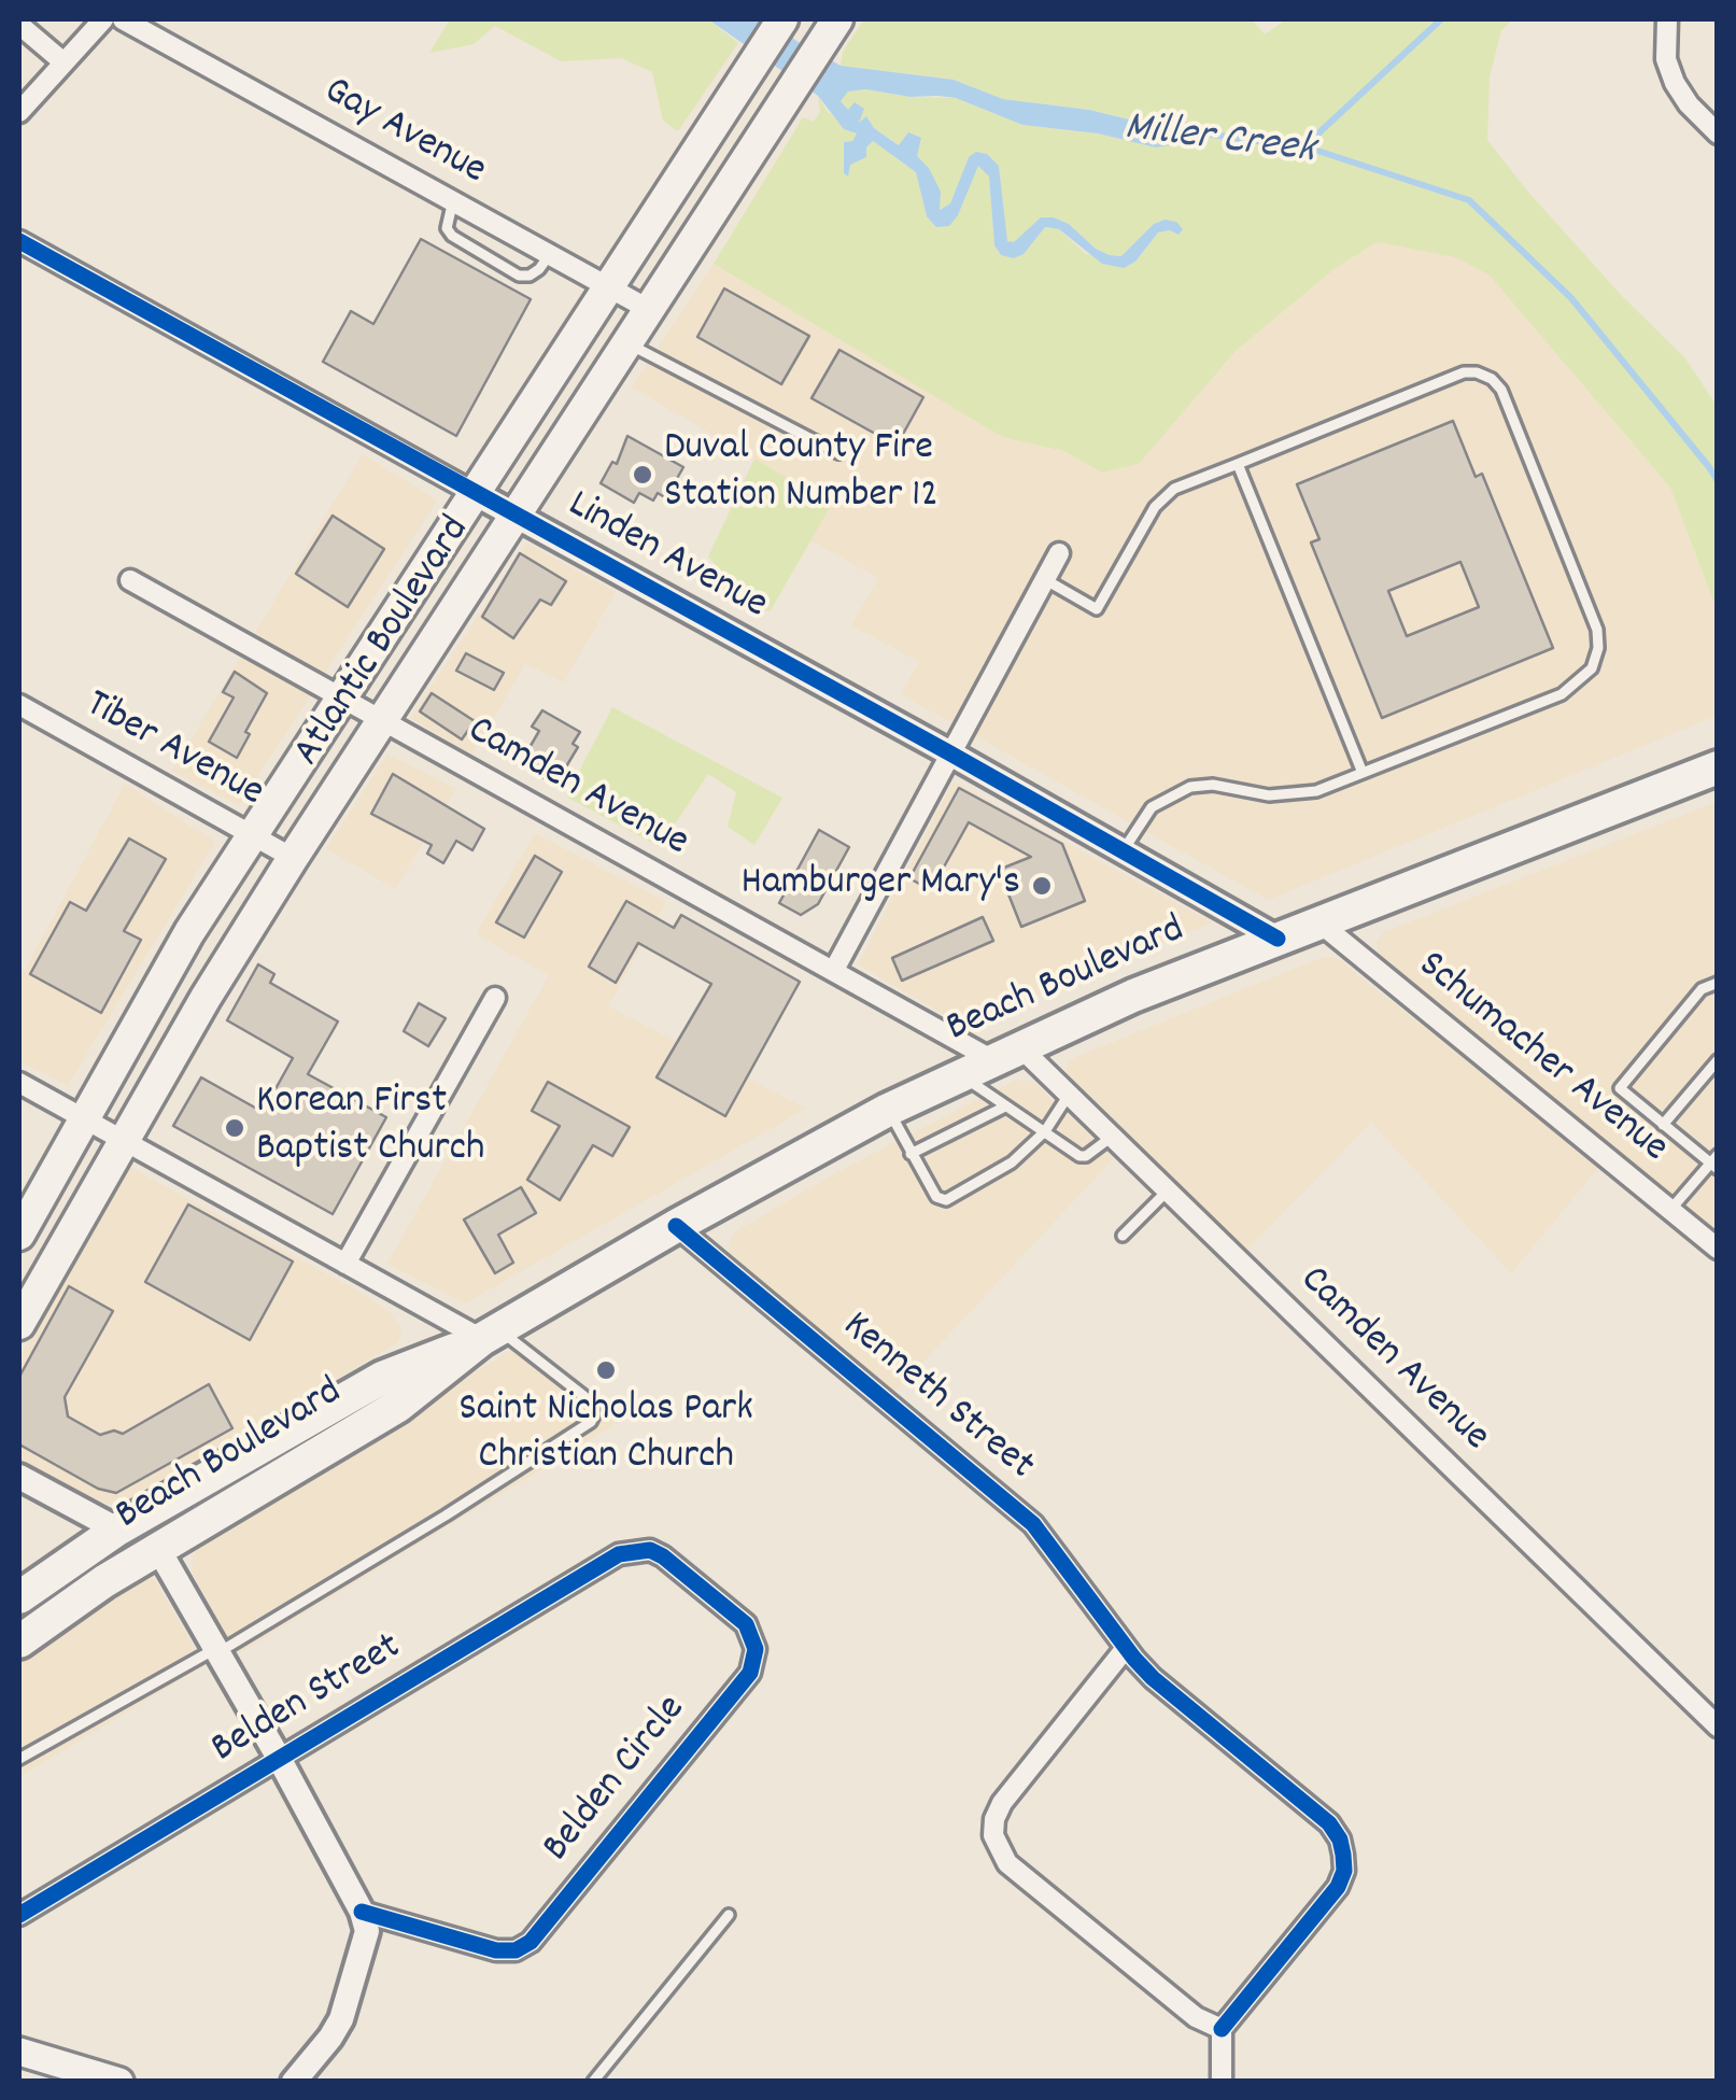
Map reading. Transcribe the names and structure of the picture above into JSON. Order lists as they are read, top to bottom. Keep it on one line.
{"streets":{"highway":["Beach Boulevard"],"main road":["Atlantic Boulevard"],"street":["Gay Avenue","Linden Avenue","Tiber Avenue","Camden Avenue","Schumacher Avenue","Kenneth Street","Belden Street","Belden Circle"]},"crossings":[["Gay Avenue","Atlantic Boulevard"],["Linden Avenue","Atlantic Boulevard"],["Linden Avenue","Beach Boulevard"],["Atlantic Boulevard","Tiber Avenue"],["Atlantic Boulevard","Camden Avenue"],["Camden Avenue","Beach Boulevard"],["Beach Boulevard","Schumacher Avenue"],["Beach Boulevard","Kenneth Street"],["Belden Street","Belden Circle"]],"water":["Miller Creek"],"places":["Duval County Fire Station Number 12","Hamburger Mary's","Korean First Baptist Church","Saint Nicholas Park Christian Church"]}
